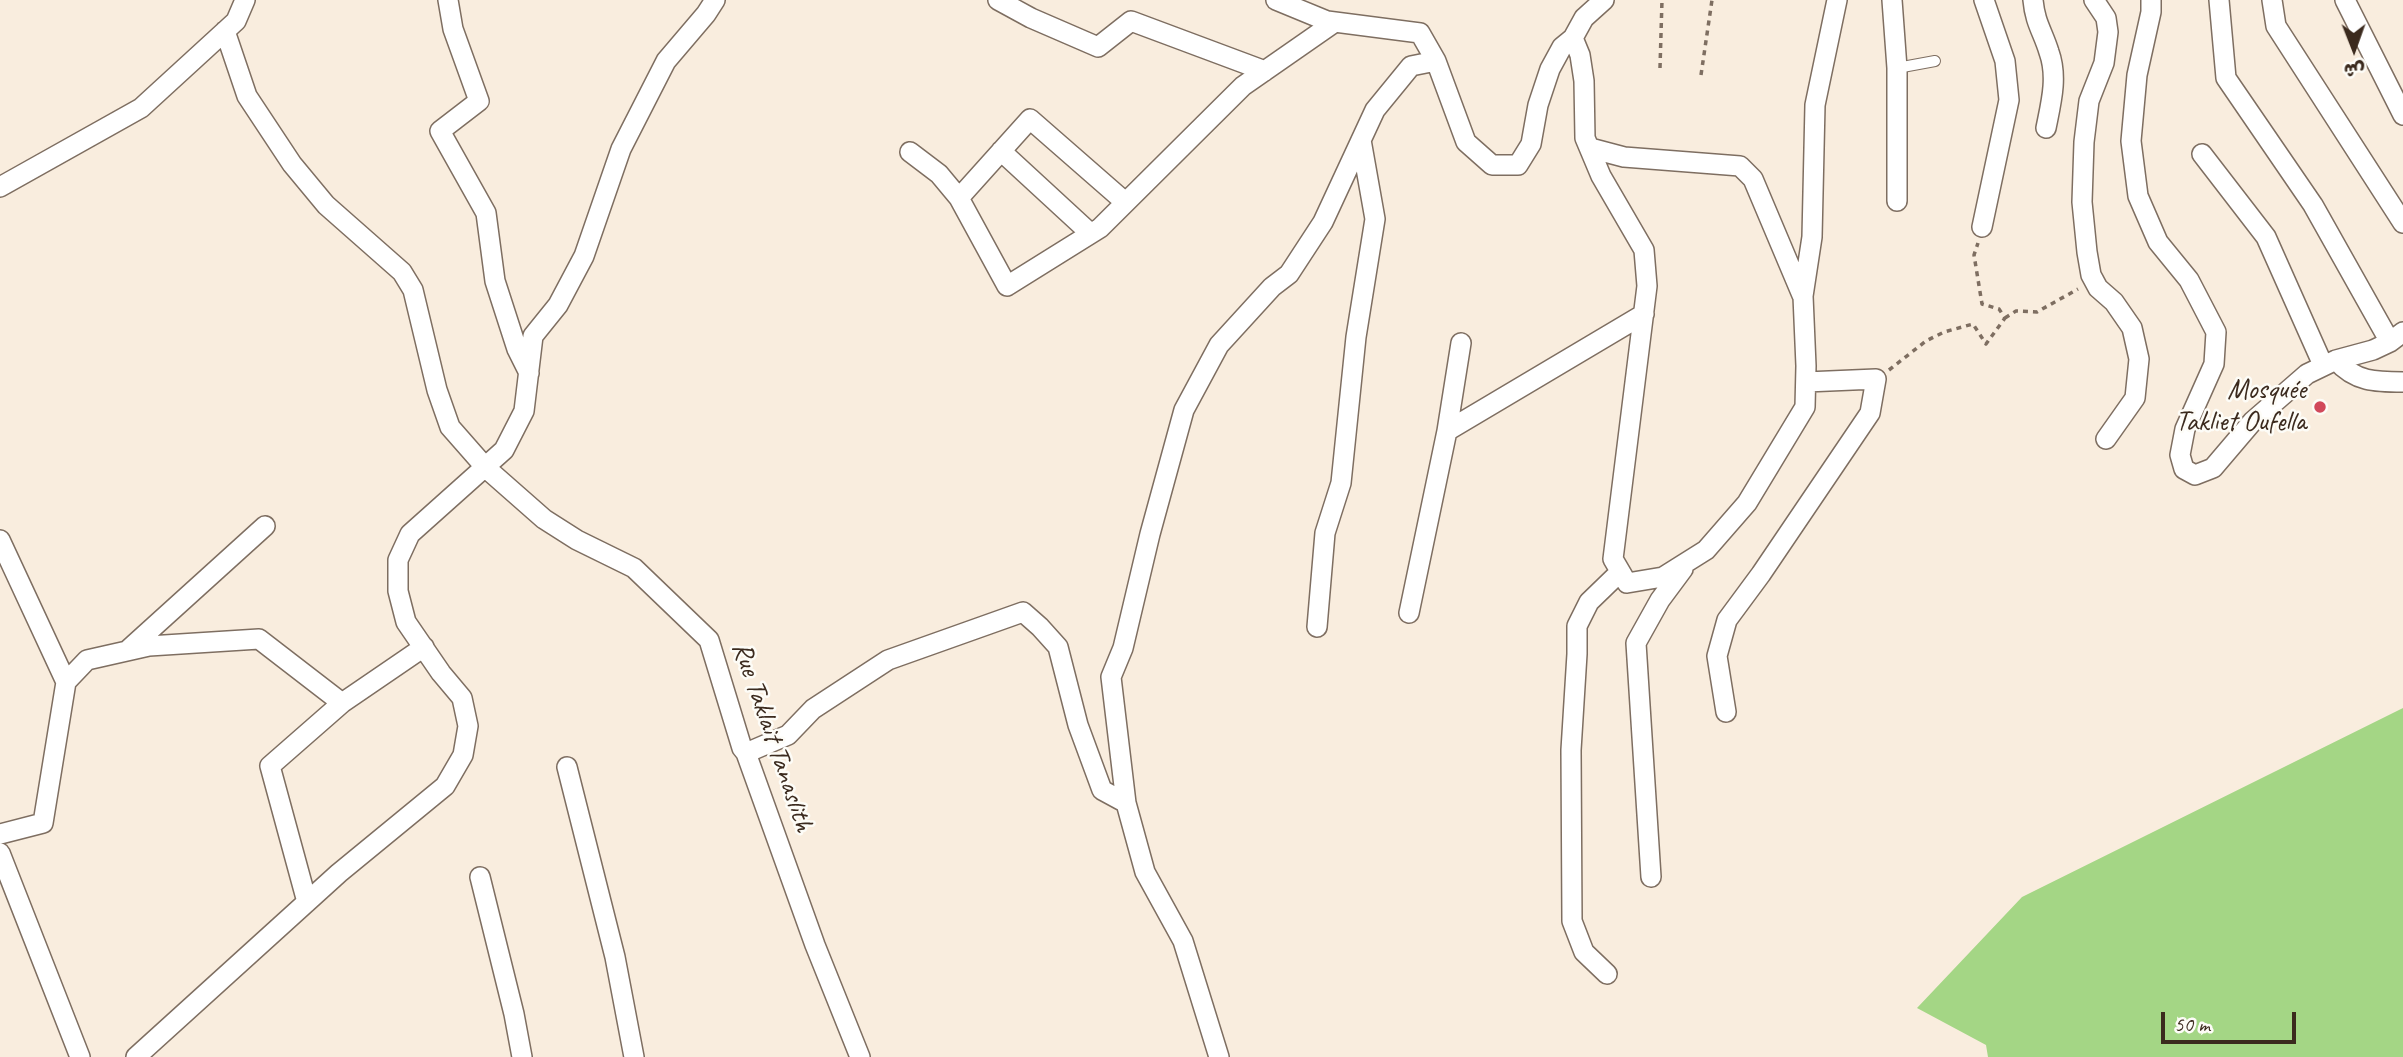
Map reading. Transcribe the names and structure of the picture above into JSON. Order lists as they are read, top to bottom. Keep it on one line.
{"streets":{"street":["Rue Taklait Tanaslith"]},"places":["Mosquée Takliet Oufella"],"scale_bar":"50 m","north":"bottom"}
